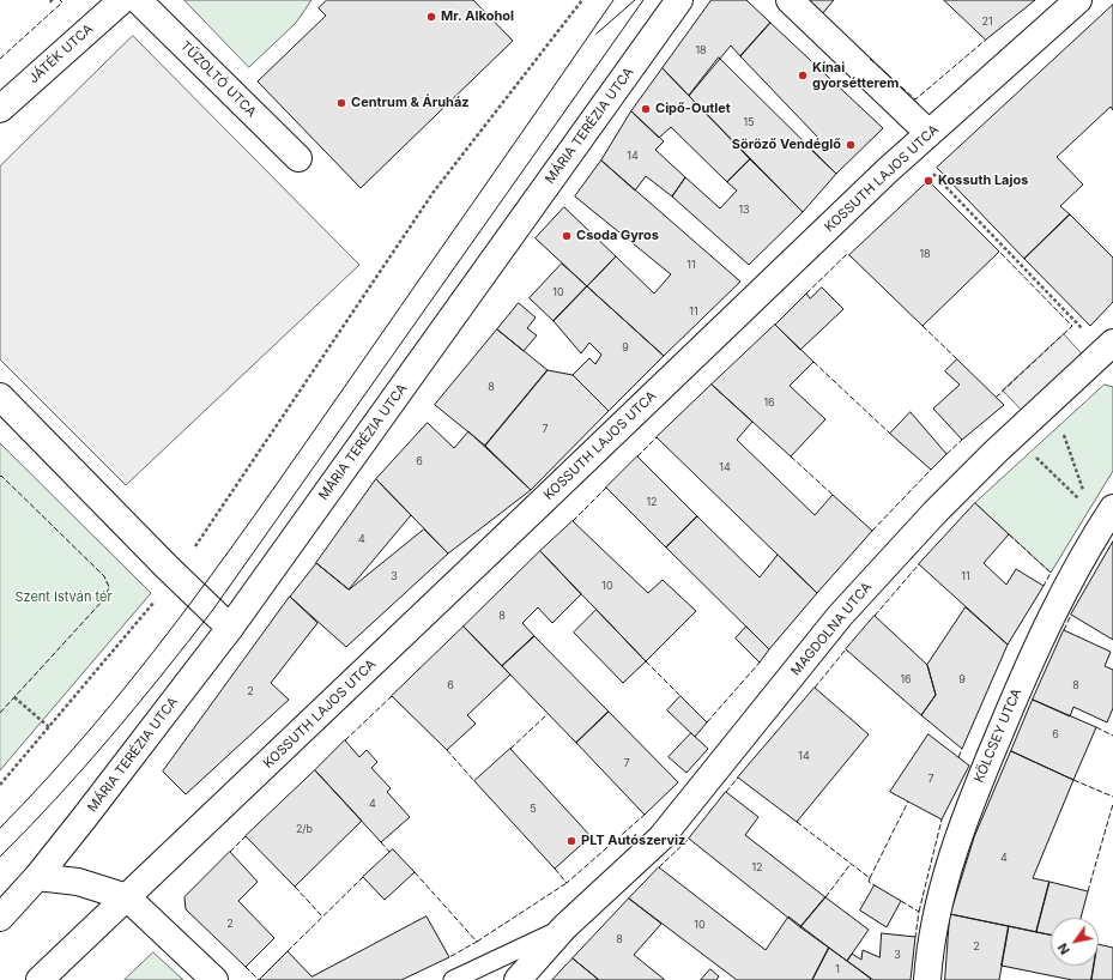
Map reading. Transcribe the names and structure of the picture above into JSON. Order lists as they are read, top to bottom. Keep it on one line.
{"streets":{"main road":["JÁTÉK UTCA","TŰZOLTÓ UTCA","MÁRIA TERÉZIA UTCA","KOSSUTH LAJOS UTCA","MAGDOLNA UTCA","KÖLCSEY UTCA"]},"parks":["Szent István tér"],"places":["Mr. Alkohol","Kínai gyorsétterem","Centrum & Áruház","Cipő-Outlet","Söröző Vendéglő","Kossuth Lajos","Csoda Gyros","PLT Autószerviz"],"house_numbers":["21","18","15","14","13","18","11","10","11","9","8","16","7","6","14","12","4","3","11","10","8","16","9","6","8","2","6","14","7","7","4","5","2/b","4","12","2","10","8","2","3","1"],"north":"bottom left"}
